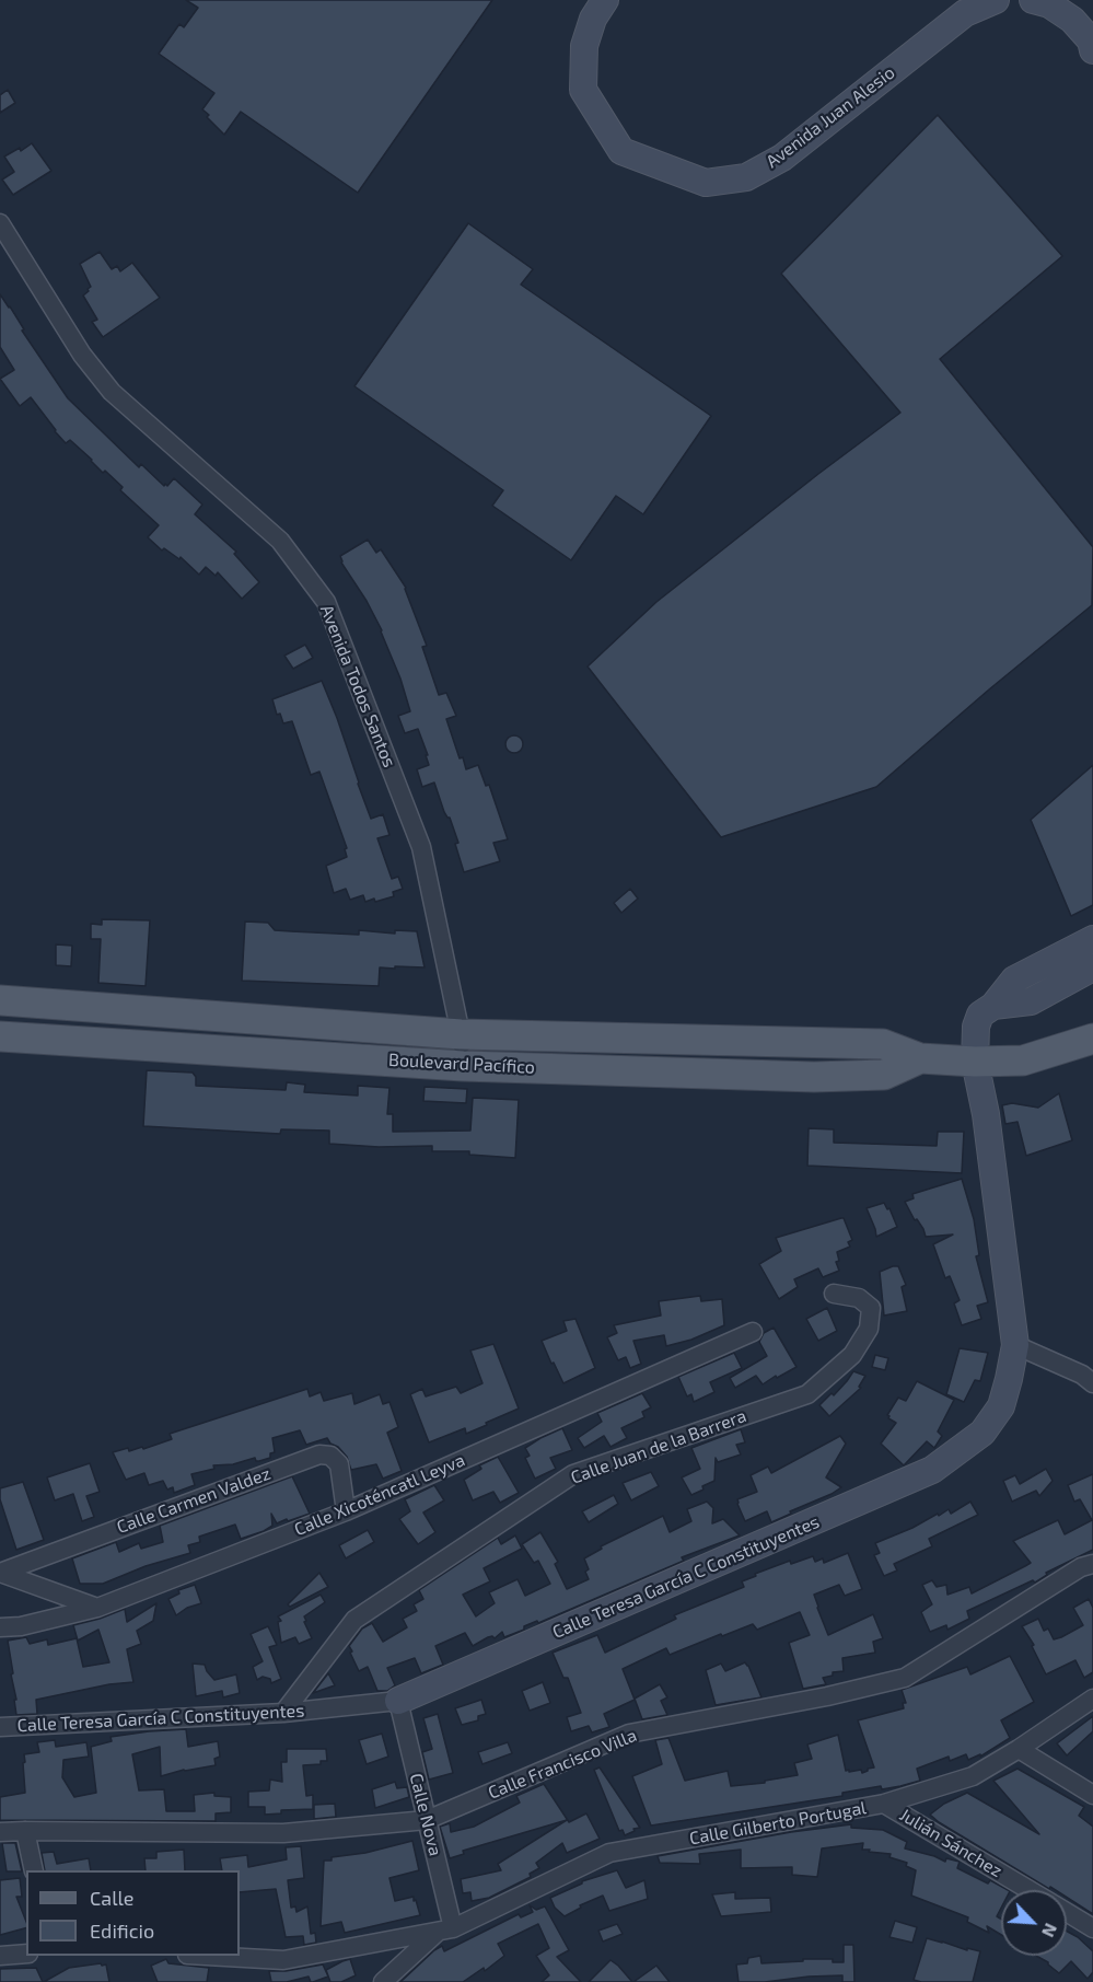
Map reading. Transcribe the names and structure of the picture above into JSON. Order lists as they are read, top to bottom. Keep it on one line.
{"streets":{"main road":["Boulevard Pacífico"],"street":["Avenida Juan Alesio","Avenida Todos Santos","Calle Juan de la Barrera","Calle Xicoténcatl Leyva","Calle Carmen Valdez","Calle Teresa García C Constituyentes","Calle Francisco Villa","Calle Nova","Calle Gilberto Portugal","Julián Sánchez"]},"crossings":[["Avenida Todos Santos","Boulevard Pacífico"],["Boulevard Pacífico","Calle Teresa García C Constituyentes"],["Calle Juan de la Barrera","Calle Teresa García C Constituyentes"],["Calle Xicoténcatl Leyva","Calle Carmen Valdez"],["Calle Teresa García C Constituyentes","Calle Nova"],["Calle Francisco Villa","Calle Nova"],["Calle Nova","Calle Gilberto Portugal"],["Calle Gilberto Portugal","Julián Sánchez"]],"legend":["Calle","Edificio"],"north":"bottom right"}
